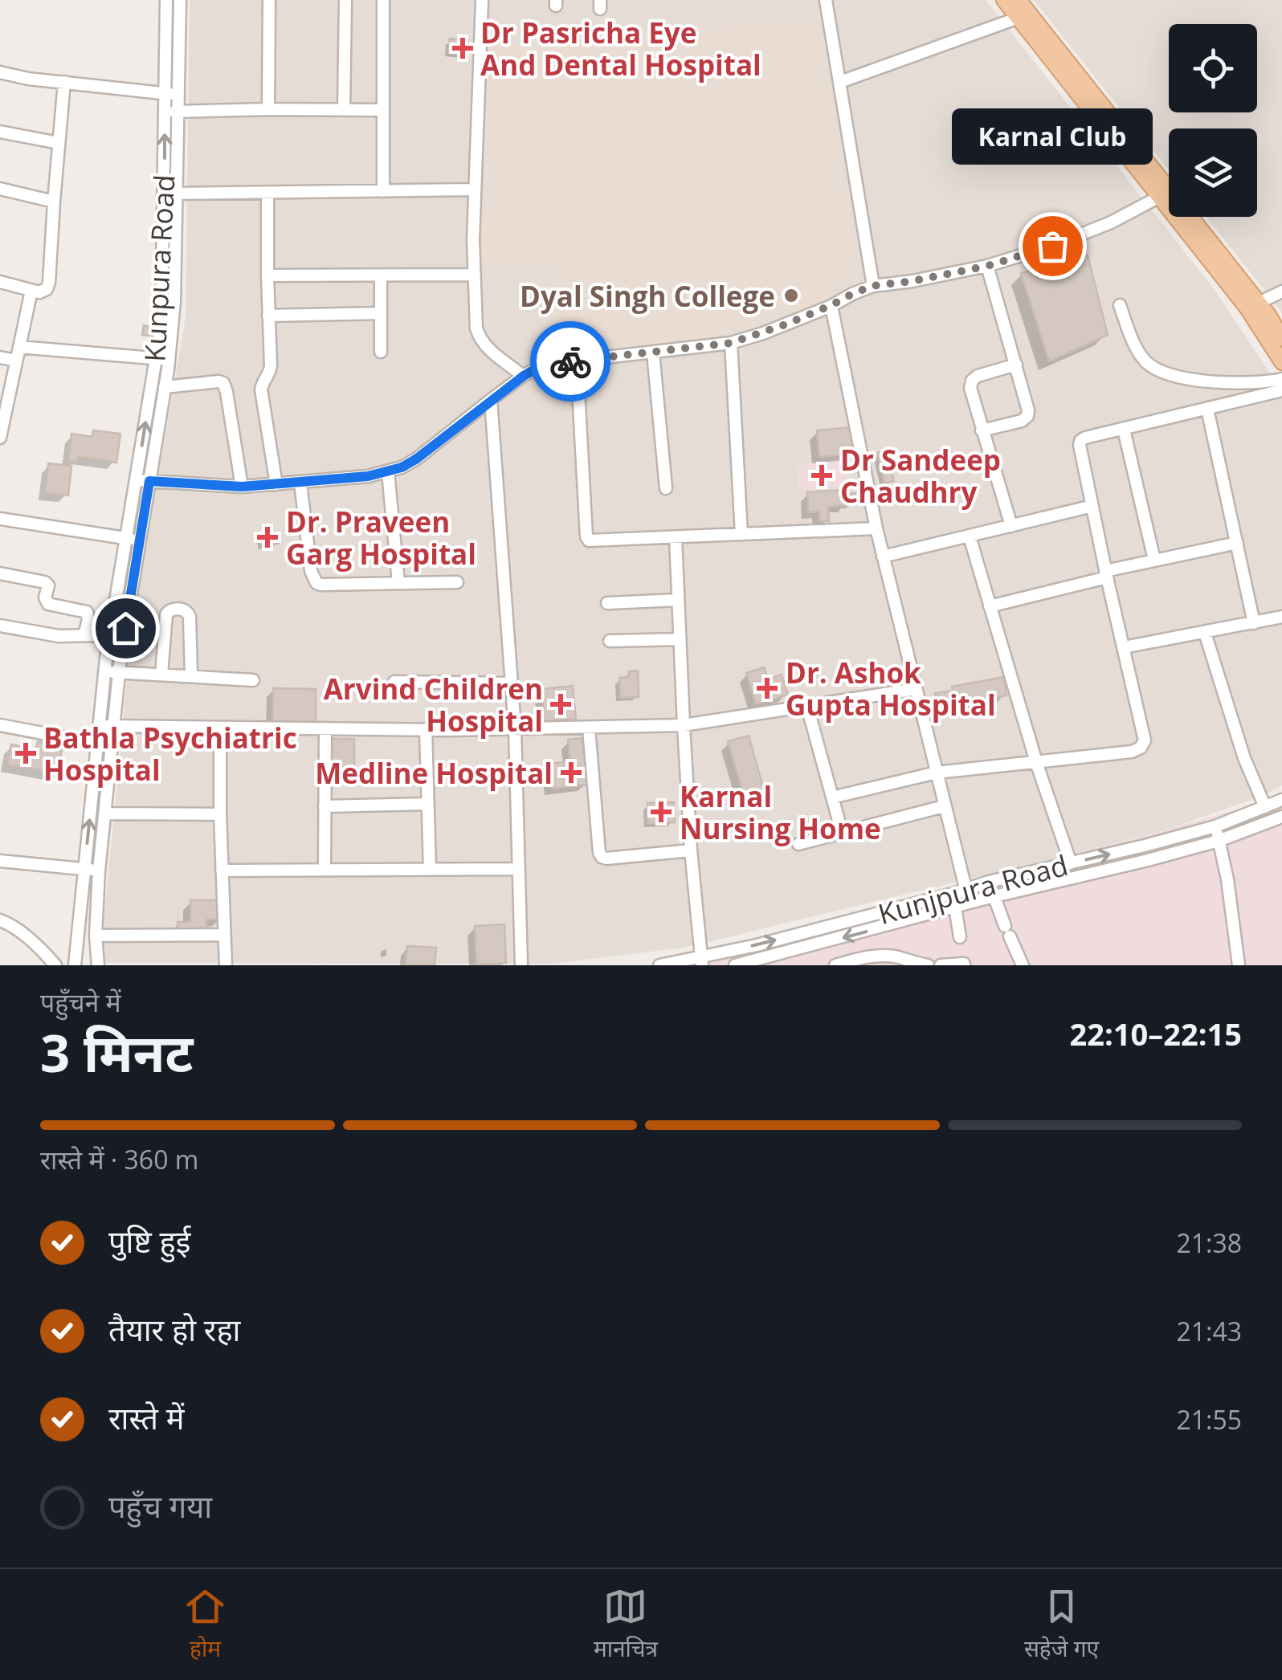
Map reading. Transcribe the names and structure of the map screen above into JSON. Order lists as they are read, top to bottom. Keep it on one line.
{"streets":{"street":["Kunpura Road","Kunjpura Road"]},"places":{"health":["Dr Pasricha Eye And Dental Hospital","Dr Sandeep Chaudhry","Dr. Praveen Garg Hospital","Dr. Ashok Gupta Hospital","Arvind Children Hospital","Bathla Psychiatric Hospital","Medline Hospital","Karnal Nursing Home"],"other":["Karnal Club","Dyal Singh College"]},"page":{"bubble":"Karnal Club","heading":["3 मिनट","पहुँचने में","22:10–22:15"],"bar":"रास्ते में · 360 m","list":[["पुष्टि हुई","21:38"],["तैयार हो रहा","21:43"],["रास्ते में","21:55"],"पहुँच गया"],"tabs":["होम","मानचित्र","सहेजे गए"]}}
